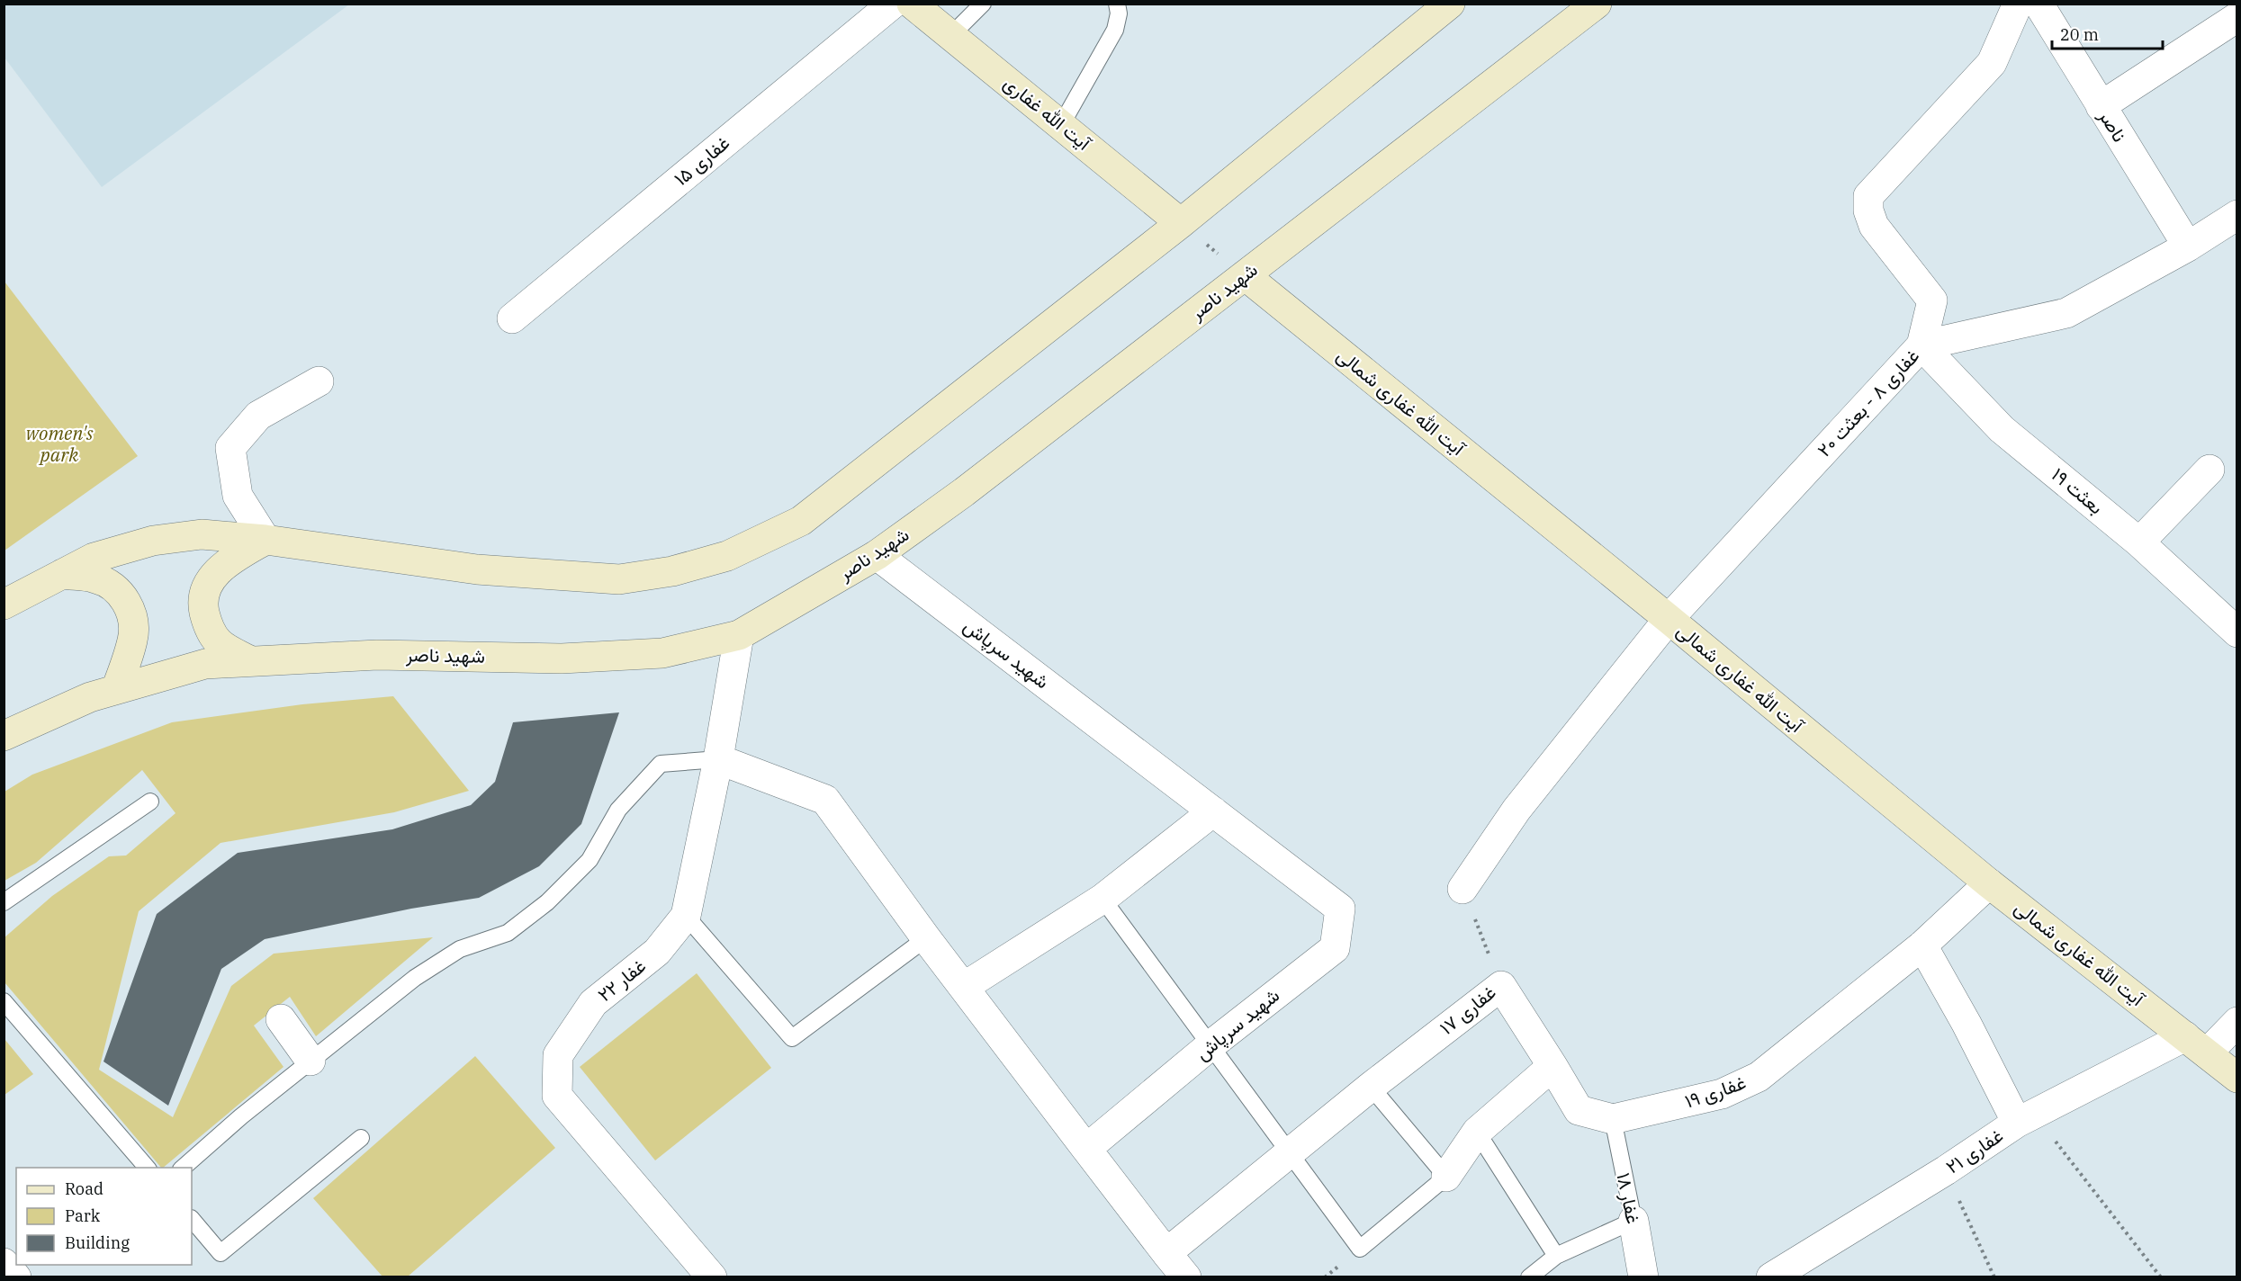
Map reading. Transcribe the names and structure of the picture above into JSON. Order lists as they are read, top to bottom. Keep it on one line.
{"streets":{"main road":["آیت الله غفاری","شهید ناصر","آیت الله غفاری شمالی"],"street":["ناصر","غفاری ۱۵","غفاری ۸ - بعثت ۲۰","بعثت ۱۹","شهید سرپاش","غفار ۲۲","غفاری ۱۷","غفاری ۱۹","غفاری ۲۱","غفار ۱۸"]},"crossings":[["ناصر","غفاری ۸ - بعثت ۲۰"],["شهید ناصر","آیت الله غفاری شمالی"],["شهید ناصر","شهید سرپاش"],["شهید ناصر","غفار ۲۲"],["آیت الله غفاری شمالی","غفاری ۸ - بعثت ۲۰"],["آیت الله غفاری شمالی","غفاری ۱۹"],["آیت الله غفاری شمالی","غفاری ۲۱"],["غفاری ۸ - بعثت ۲۰","بعثت ۱۹"],["غفاری ۱۷","غفاری ۱۹"],["غفاری ۱۹","غفار ۱۸"]],"parks":["women's park"],"legend":["Road","Park","Building"],"scale_bar":"20 m"}
